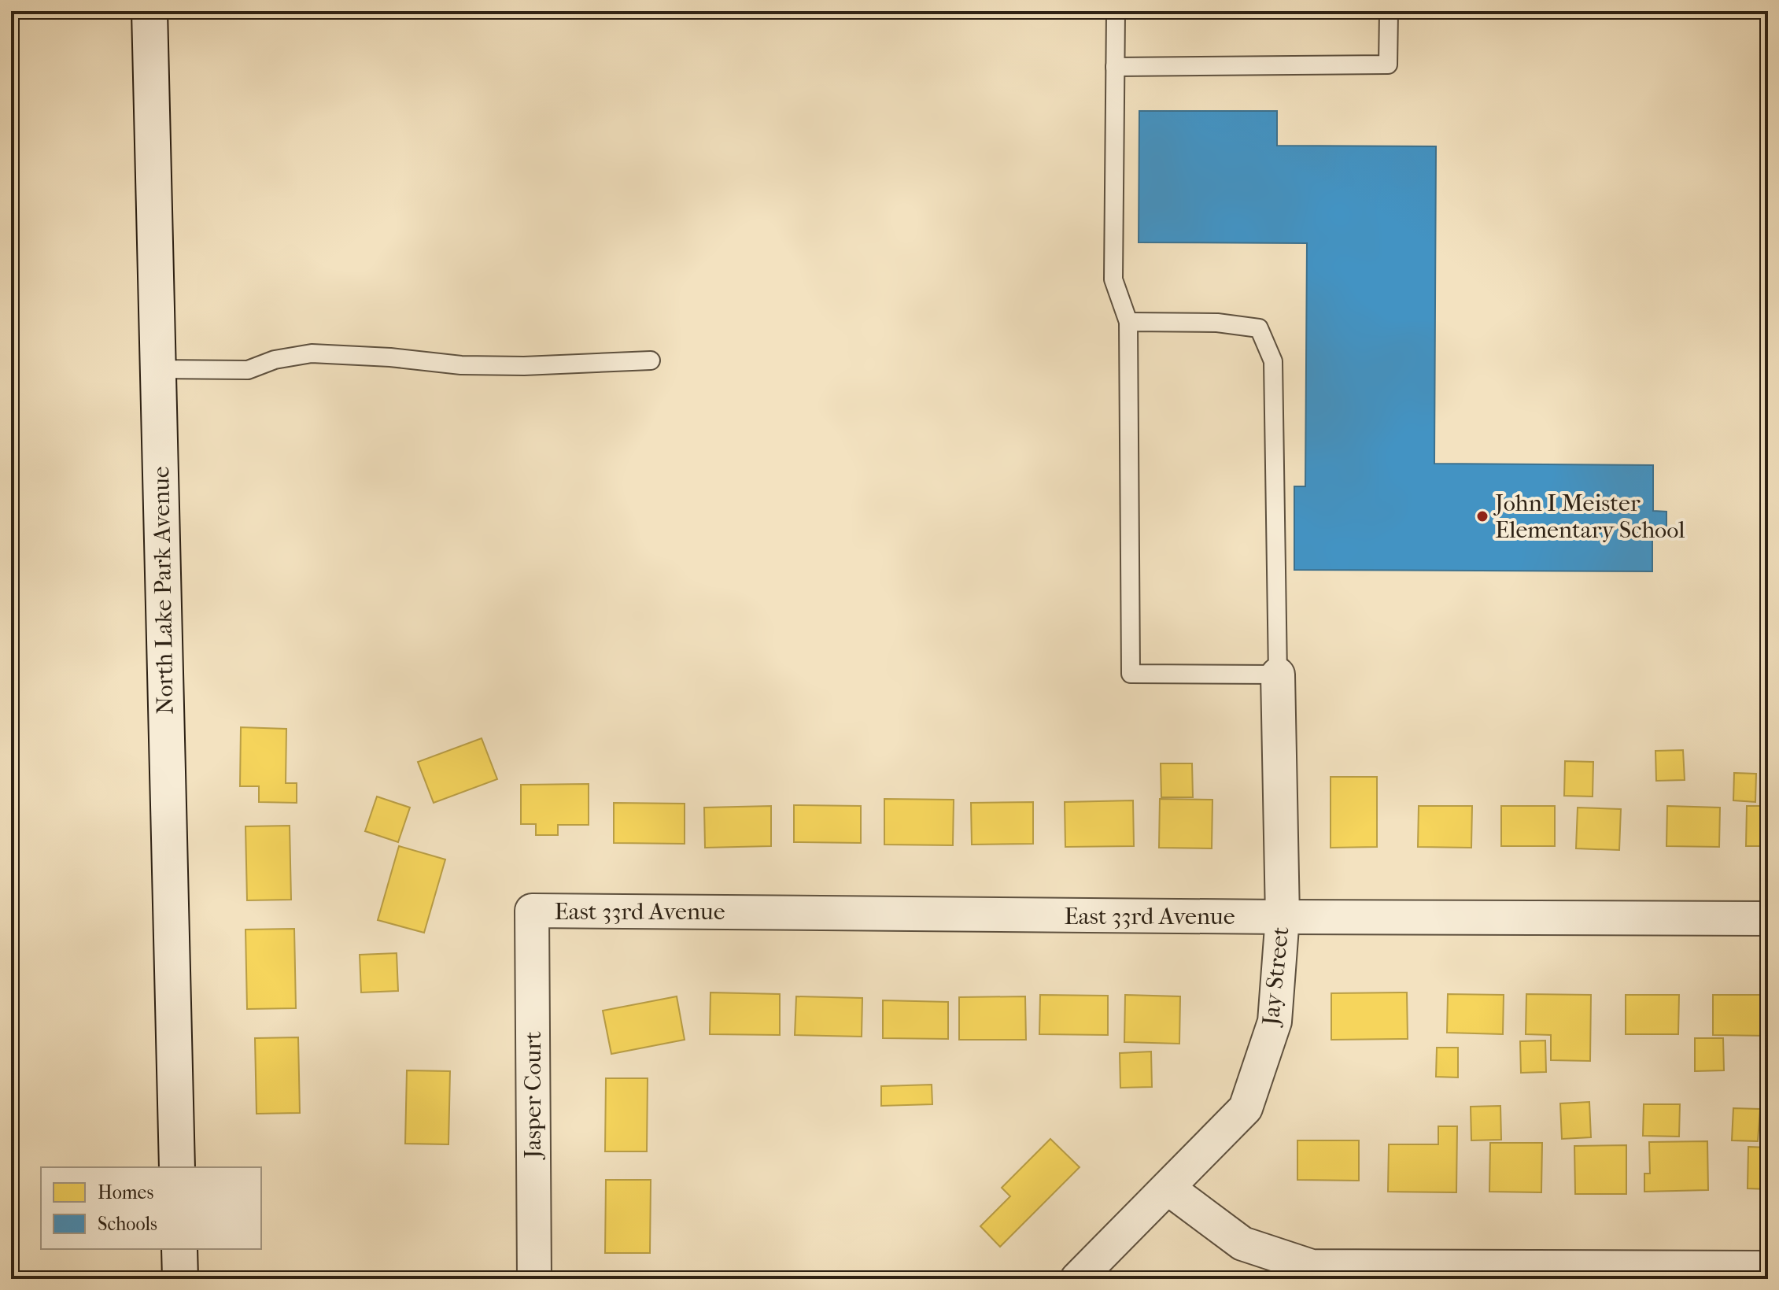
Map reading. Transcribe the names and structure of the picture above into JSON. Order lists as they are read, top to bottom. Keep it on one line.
{"streets":{"street":["North Lake Park Avenue","East 33rd Avenue","Jay Street","Jasper Court"]},"crossings":[["East 33rd Avenue","Jay Street"],["East 33rd Avenue","Jasper Court"]],"places":["John I Meister Elementary School"],"legend":["Homes","Schools"]}
